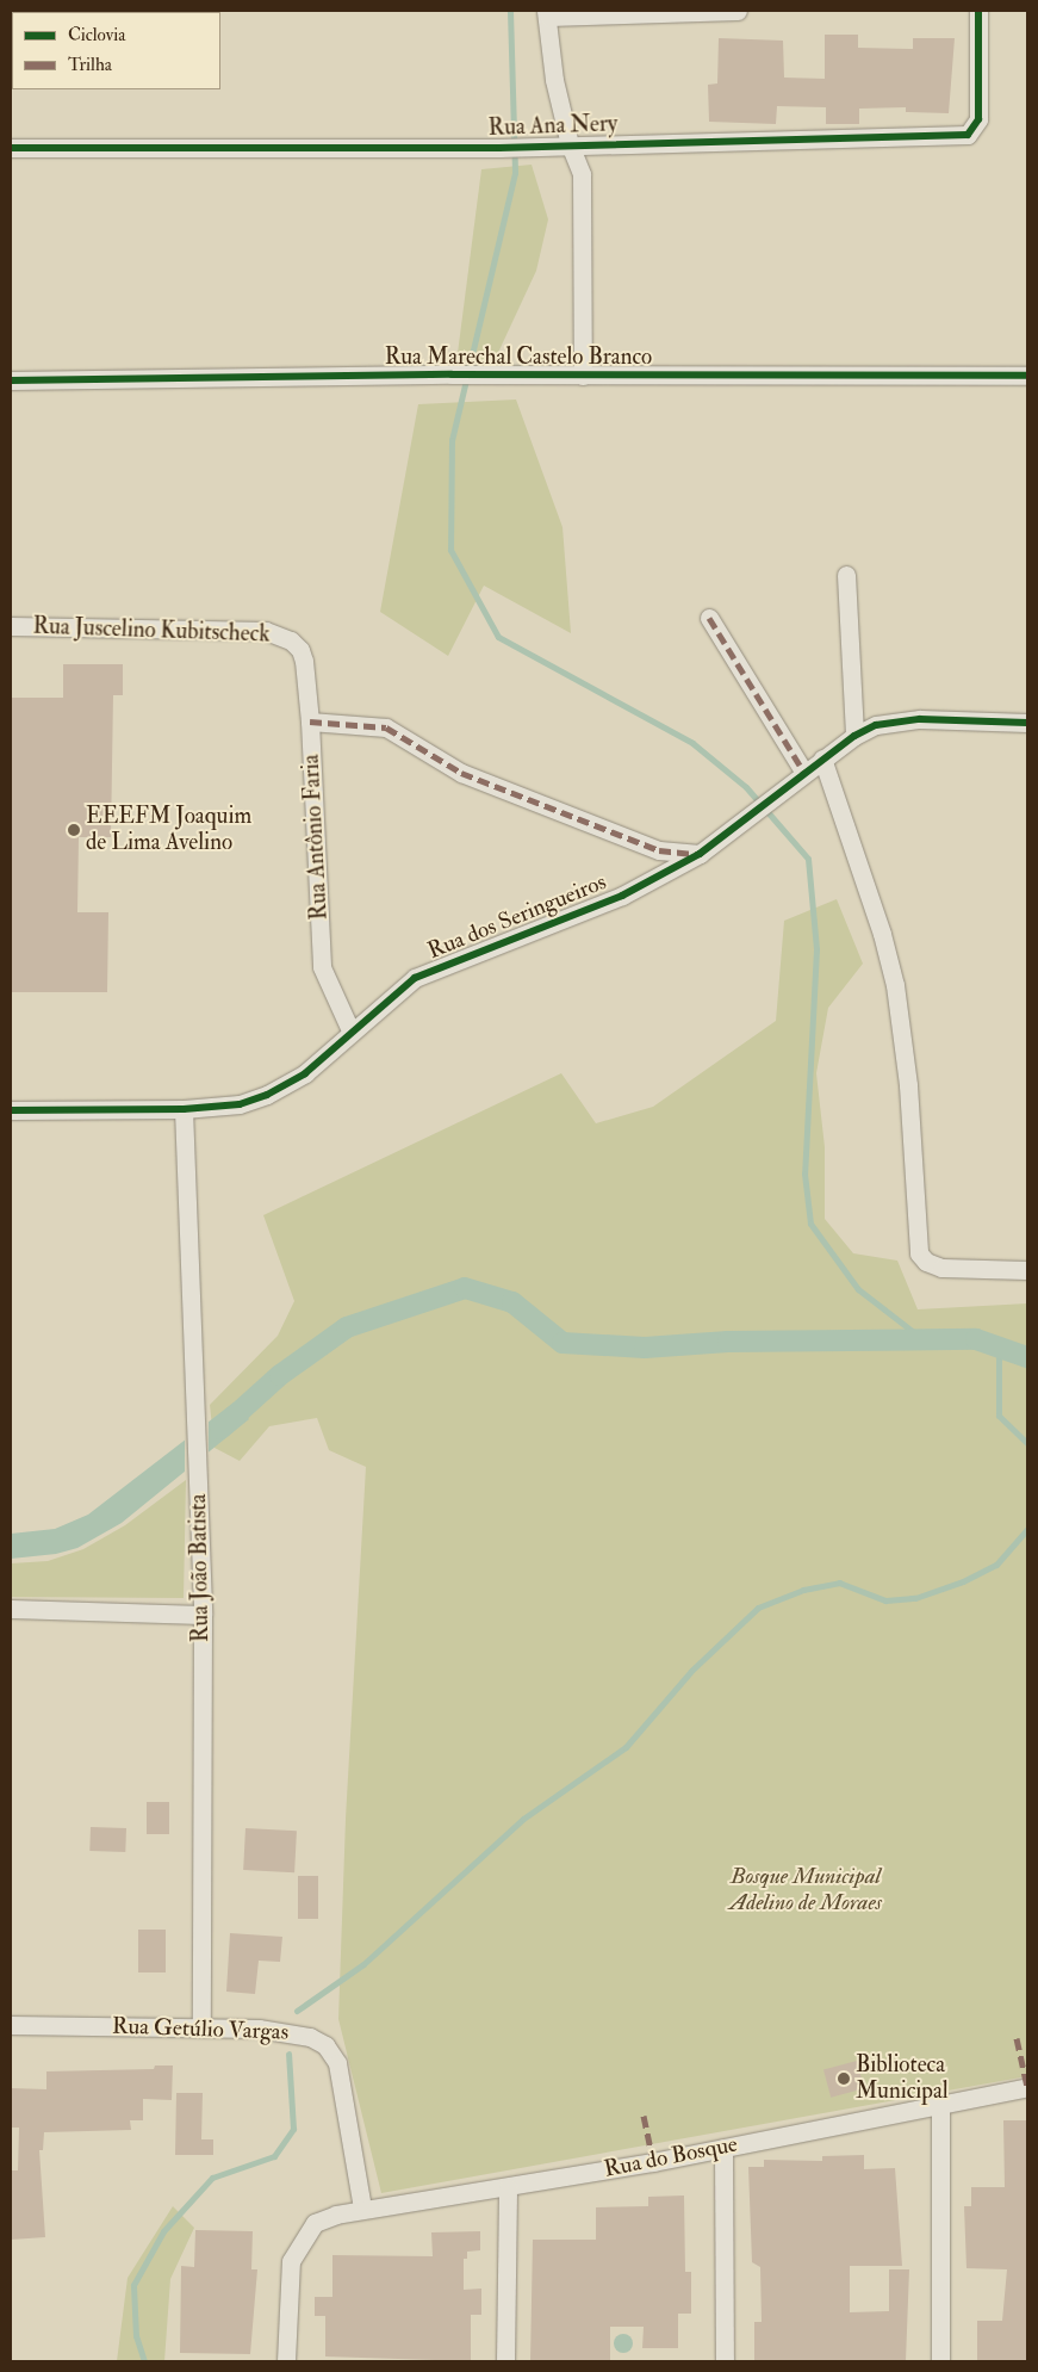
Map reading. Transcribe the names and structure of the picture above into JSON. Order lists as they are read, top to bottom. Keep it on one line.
{"streets":{"street":["Rua Ana Nery","Rua Marechal Castelo Branco","Rua Juscelino Kubitscheck","Rua Antônio Faria","Rua dos Seringueiros","Rua João Batista","Rua Getúlio Vargas","Rua do Bosque"]},"crossings":[["Rua Juscelino Kubitscheck","Rua Antônio Faria"],["Rua Antônio Faria","Rua dos Seringueiros"],["Rua dos Seringueiros","Rua João Batista"],["Rua João Batista","Rua Getúlio Vargas"],["Rua Getúlio Vargas","Rua do Bosque"]],"parks":["Bosque Municipal Adelino de Moraes"],"places":["EEEFM Joaquim de Lima Avelino","Biblioteca Municipal"],"legend":["Ciclovia","Trilha"]}
